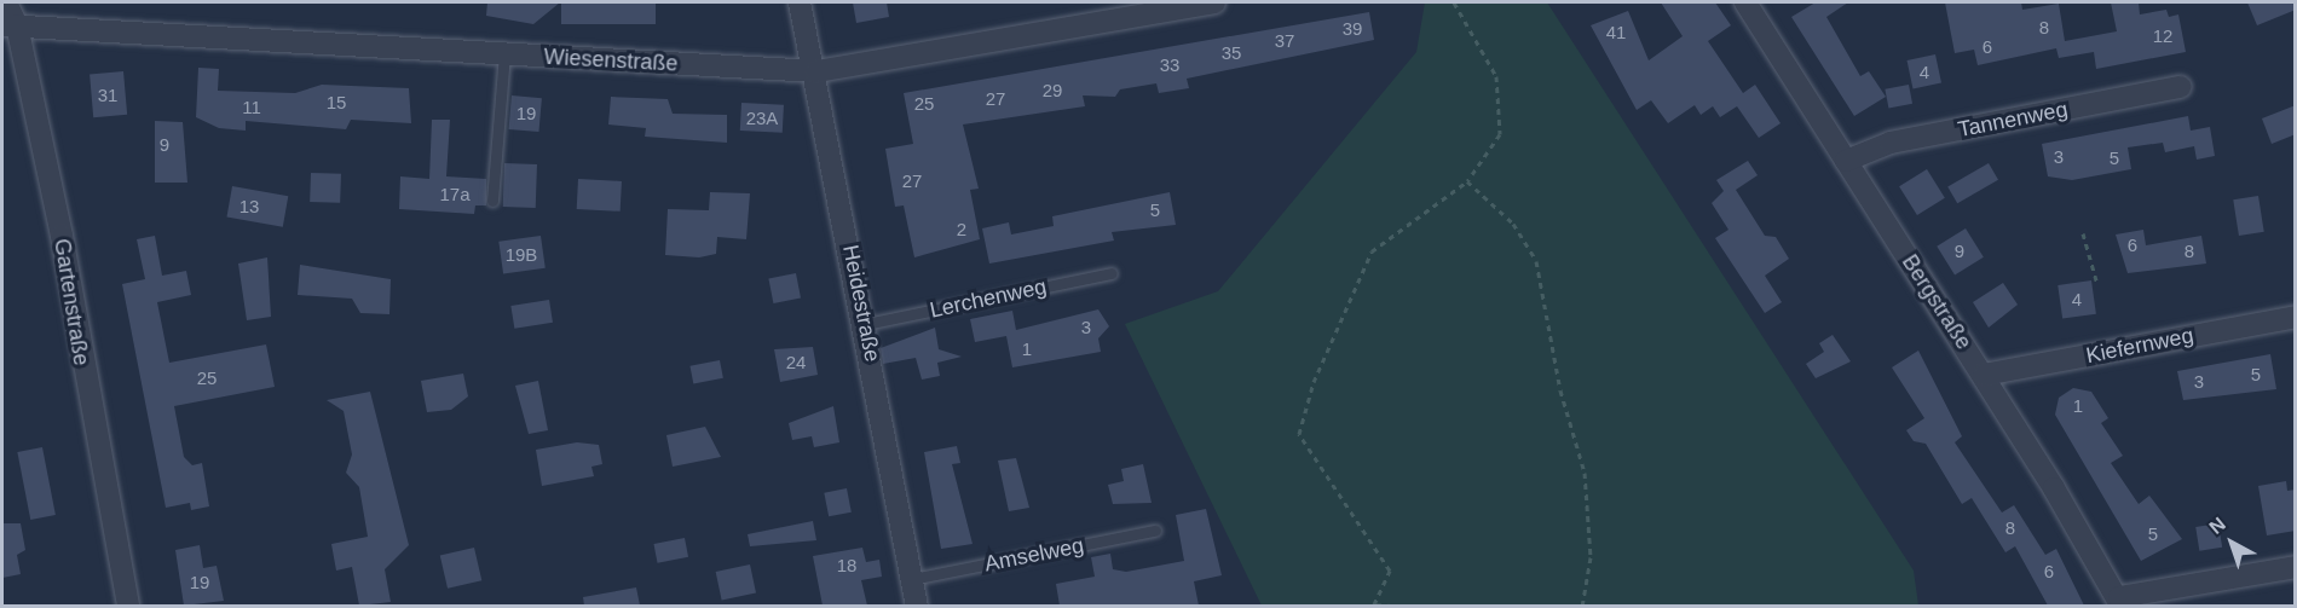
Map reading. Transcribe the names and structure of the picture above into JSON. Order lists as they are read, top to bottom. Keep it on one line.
{"streets":{"street":["Wiesenstraße","Tannenweg","Gartenstraße","Bergstraße","Heidestraße","Kiefernweg"],"lane":["Lerchenweg","Amselweg"]},"crossings":[["Wiesenstraße","Gartenstraße"],["Wiesenstraße","Heidestraße"],["Tannenweg","Bergstraße"],["Lerchenweg","Heidestraße"],["Bergstraße","Kiefernweg"],["Heidestraße","Amselweg"]],"house_numbers":["8","39","41","12","37","6","35","33","4","29","31","27","15","25","11","19","23A","9","3","5","27","17a","13","5","2","6","9","8","19B","4","3","1","24","5","25","3","1","8","5","18","6","19"],"north":"top left"}
